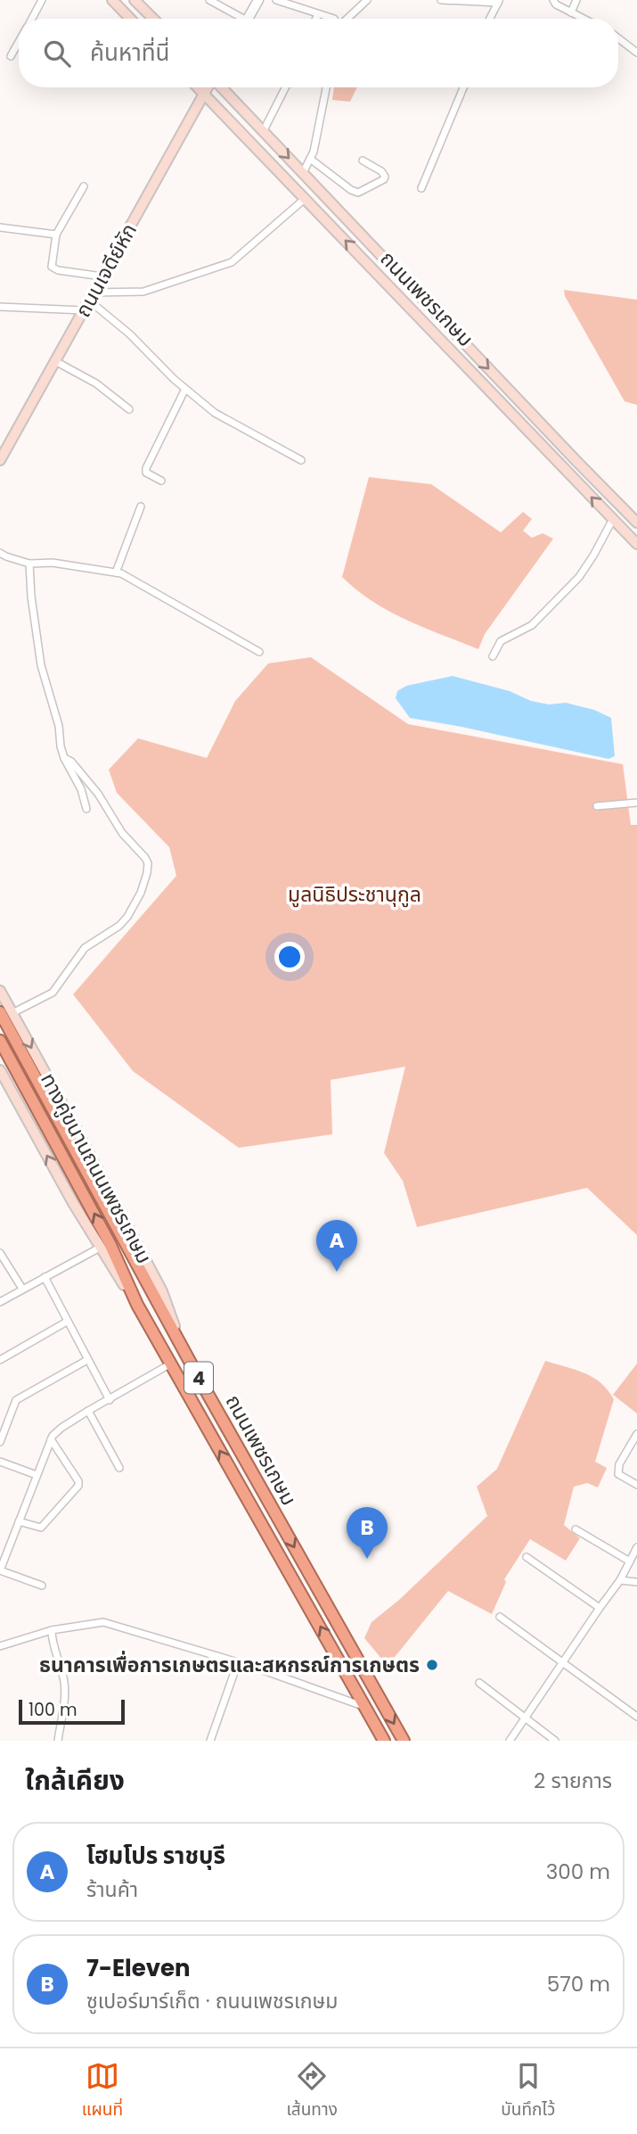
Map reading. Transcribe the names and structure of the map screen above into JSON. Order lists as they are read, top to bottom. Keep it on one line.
{"streets":{"highway":["ถนนเพชรเกษม","4"],"main road":["ถนนเจดีย์หัก","ทางคู่ขนานถนนเพชรเกษม"]},"crossings":[["ถนนเจดีย์หัก","ถนนเพชรเกษม"],["ถนนเพชรเกษม","ทางคู่ขนานถนนเพชรเกษม"]],"parks":["มูลนิธิประชานุกูล"],"places":["ธนาคารเพื่อการเกษตรและสหกรณ์การเกษตร"],"scale_bar":"100 m","page":{"search":"ค้นหาที่นี่","pins":["A","B"],"scale":"100 m","heading":["ใกล้เคียง","2 รายการ"],"list":[{"mark":"A","name":"โฮมโปร ราชบุรี","note":"ร้านค้า","value":"300 m"},{"mark":"B","name":"7-Eleven","note":"ซูเปอร์มาร์เก็ต · ถนนเพชรเกษม","value":"570 m"}],"nav":["แผนที่","เส้นทาง","บันทึกไว้"]}}
